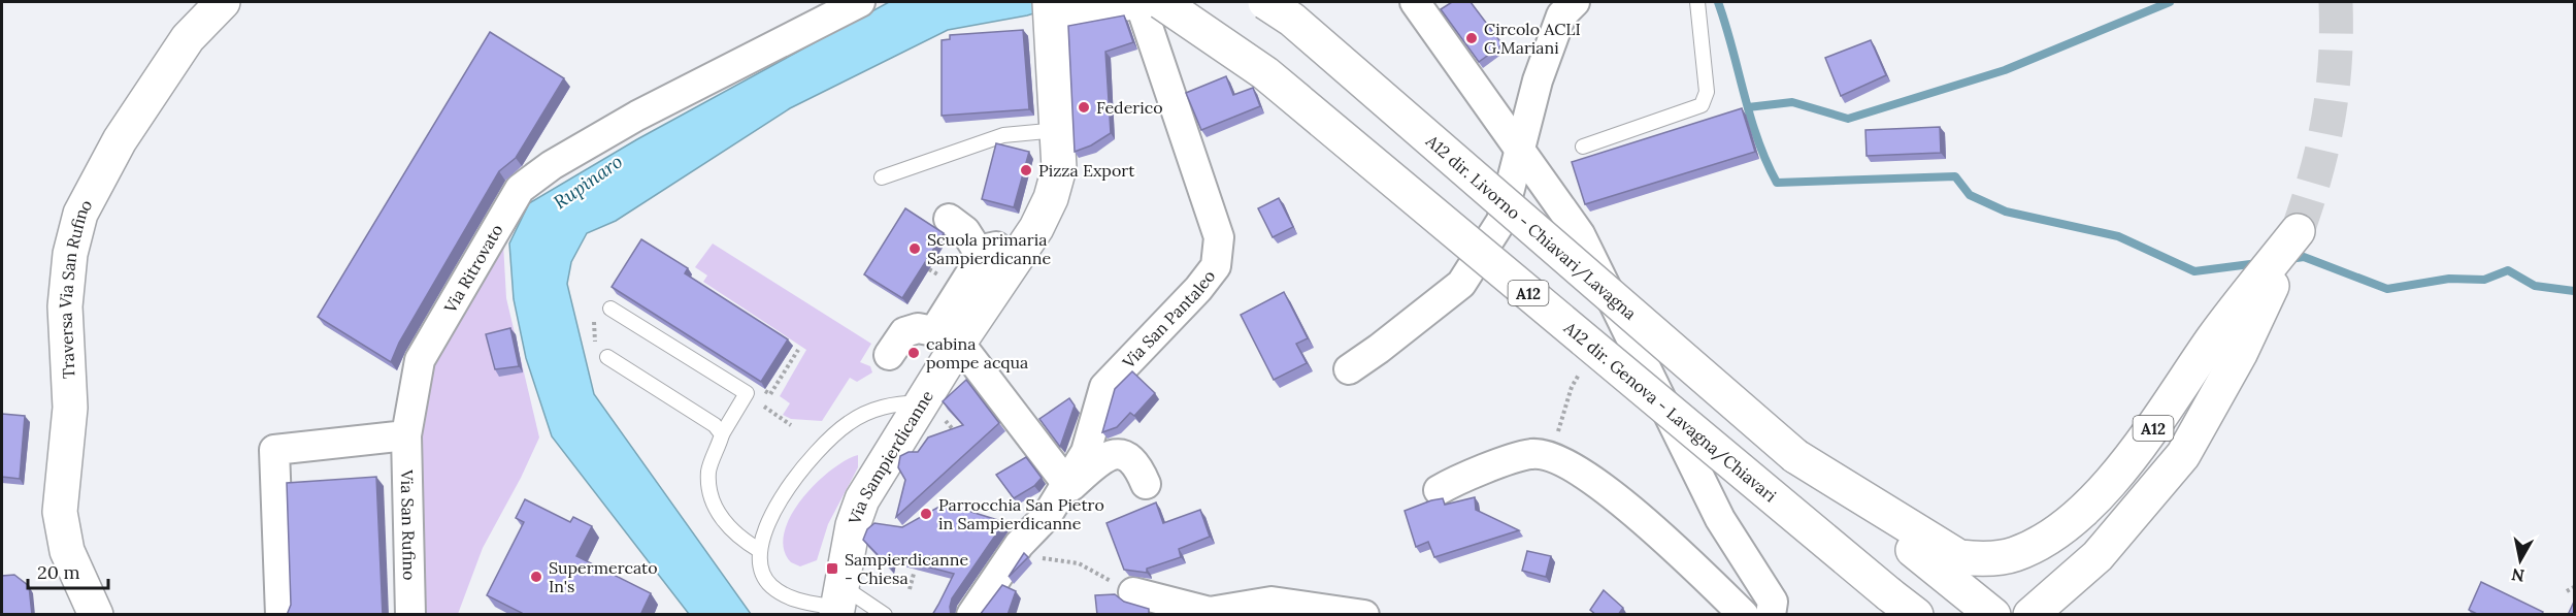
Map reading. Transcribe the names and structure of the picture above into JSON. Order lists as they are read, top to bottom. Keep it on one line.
{"streets":{"main road":["A12 dir. Livorno - Chiavari/Lavagna","Traversa Via San Rufino","A12","A12 dir. Genova - Lavagna/Chiavari","Via Sampierdicanne"],"street":["Via Ritrovato","Via San Pantaleo","Via San Rufino"]},"crossings":[["A12 dir. Livorno - Chiavari/Lavagna","A12"],["Via Ritrovato","Via San Rufino"],["A12","A12 dir. Genova - Lavagna/Chiavari"]],"water":["Rupinaro"],"places":{"other":["Circolo ACLI G.Mariani","Federico","Pizza Export","Scuola primaria Sampierdicanne","cabina pompe acqua","Parrocchia San Pietro in Sampierdicanne","Supermercato In's"],"transit":["Sampierdicanne - Chiesa"]},"scale_bar":"20 m","north":"bottom"}
